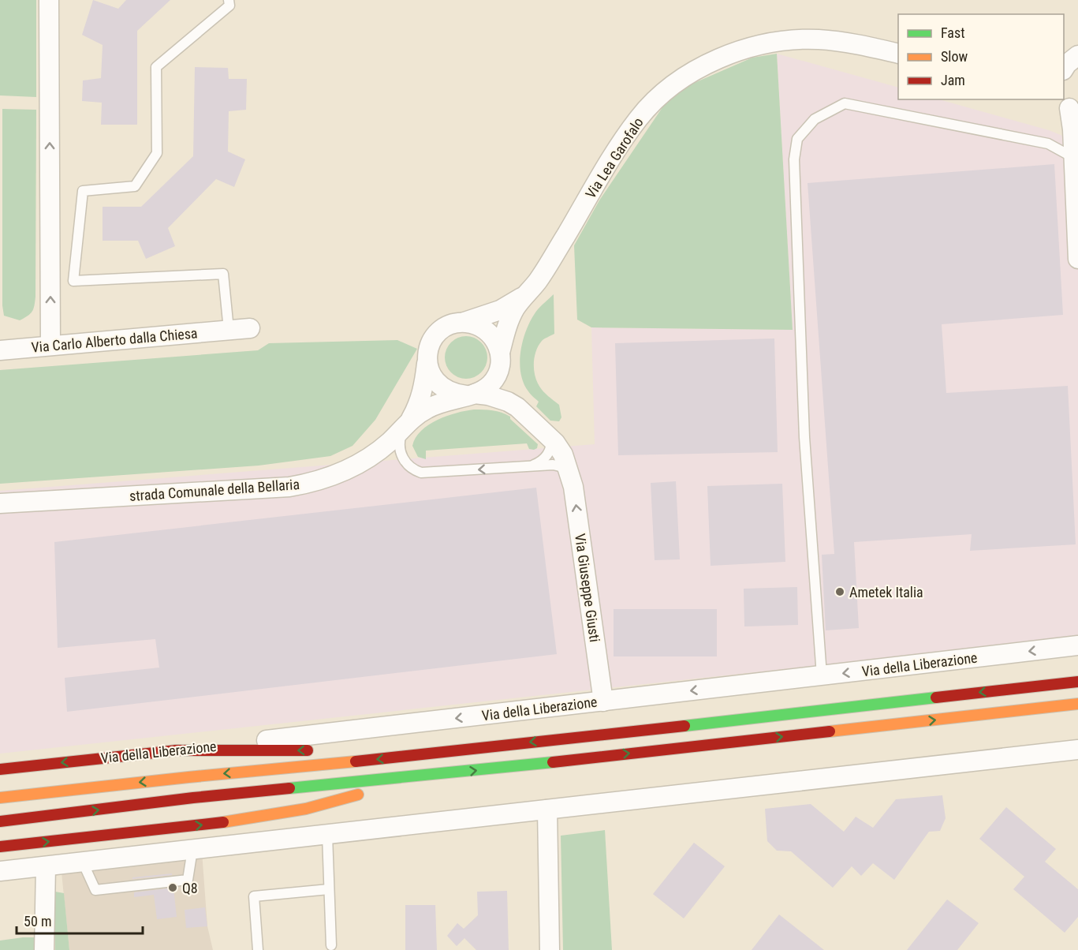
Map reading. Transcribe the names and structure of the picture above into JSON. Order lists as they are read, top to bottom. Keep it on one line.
{"streets":{"main road":["Via della Liberazione"],"street":["Via Lea Garofalo","Via Carlo Alberto dalla Chiesa","strada Comunale della Bellaria","Via Giuseppe Giusti"]},"crossings":[["Via Lea Garofalo","Via Giuseppe Giusti"],["Via Giuseppe Giusti","Via della Liberazione"]],"one_way":["Via Giuseppe Giusti"],"places":["Ametek Italia","Q8"],"legend":["Fast","Slow","Jam"],"scale_bar":"50 m"}
